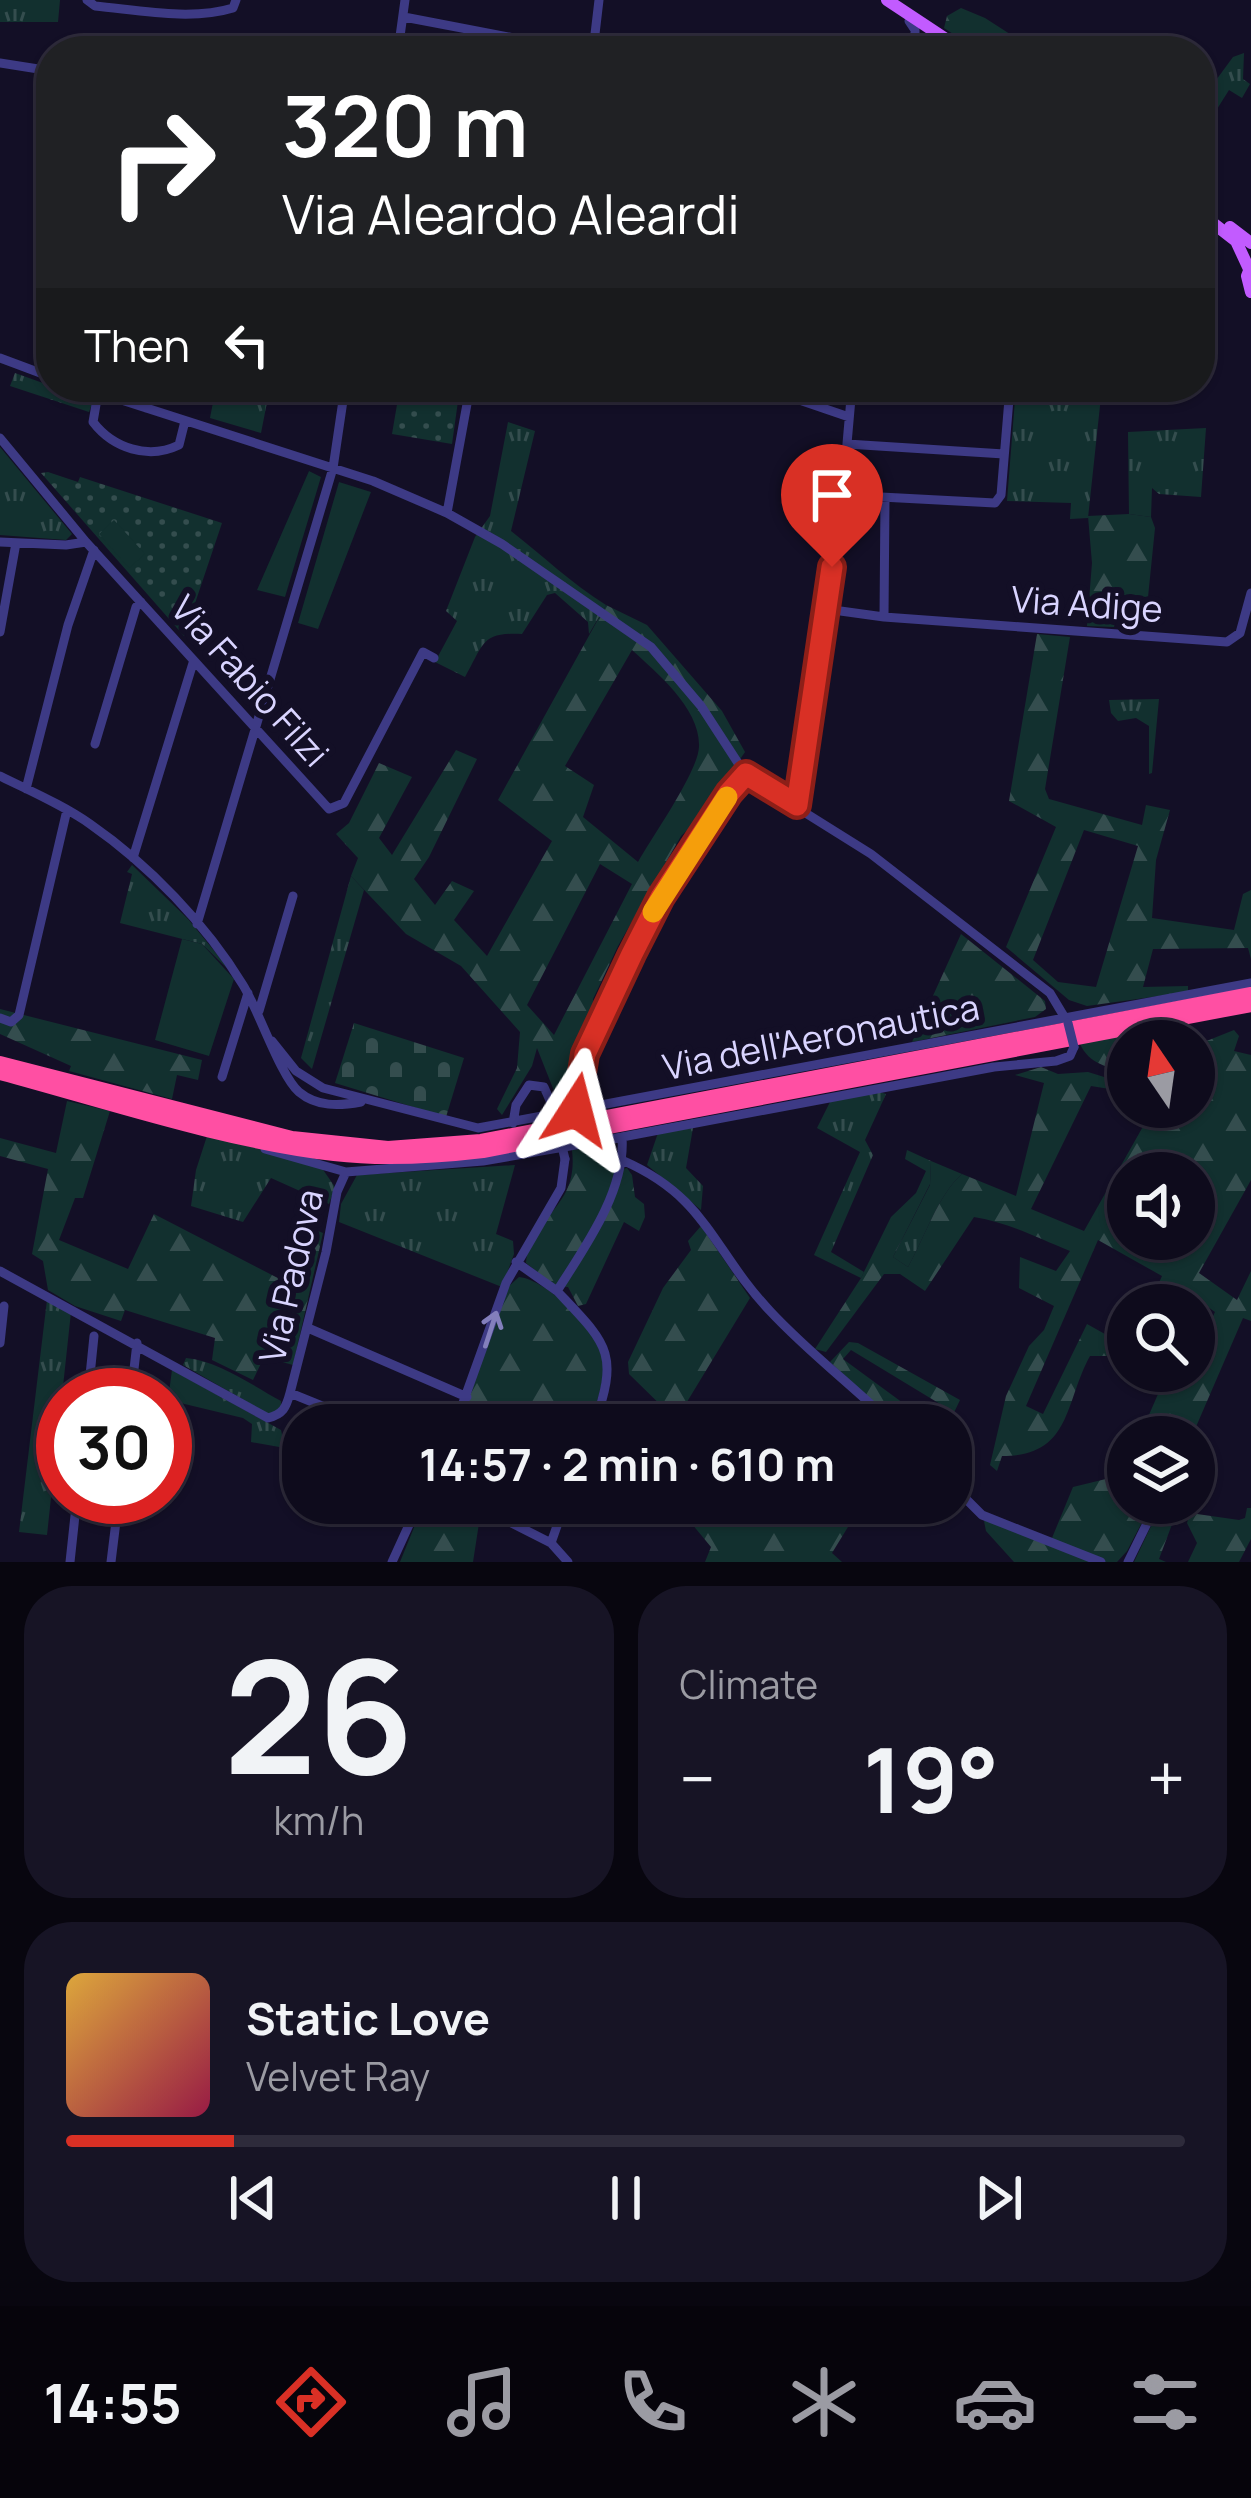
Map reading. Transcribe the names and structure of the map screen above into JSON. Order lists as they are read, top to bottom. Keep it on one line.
{"streets":{"street":["Via Adige","Via Fabio Filzi","Via dell'Aeronautica","Via Padova"]},"north":"top","page":{"turn":["320 m","Via Aleardo Aleardi"],"then":"Then","limit":"30","trip":"14:57 · 2 min · 610 m","tile":[["26","km/h"],"Climate"],"heat":["−","19°","+"],"song":["Static Love","Velvet Ray"],"tabs":"14:55"}}
